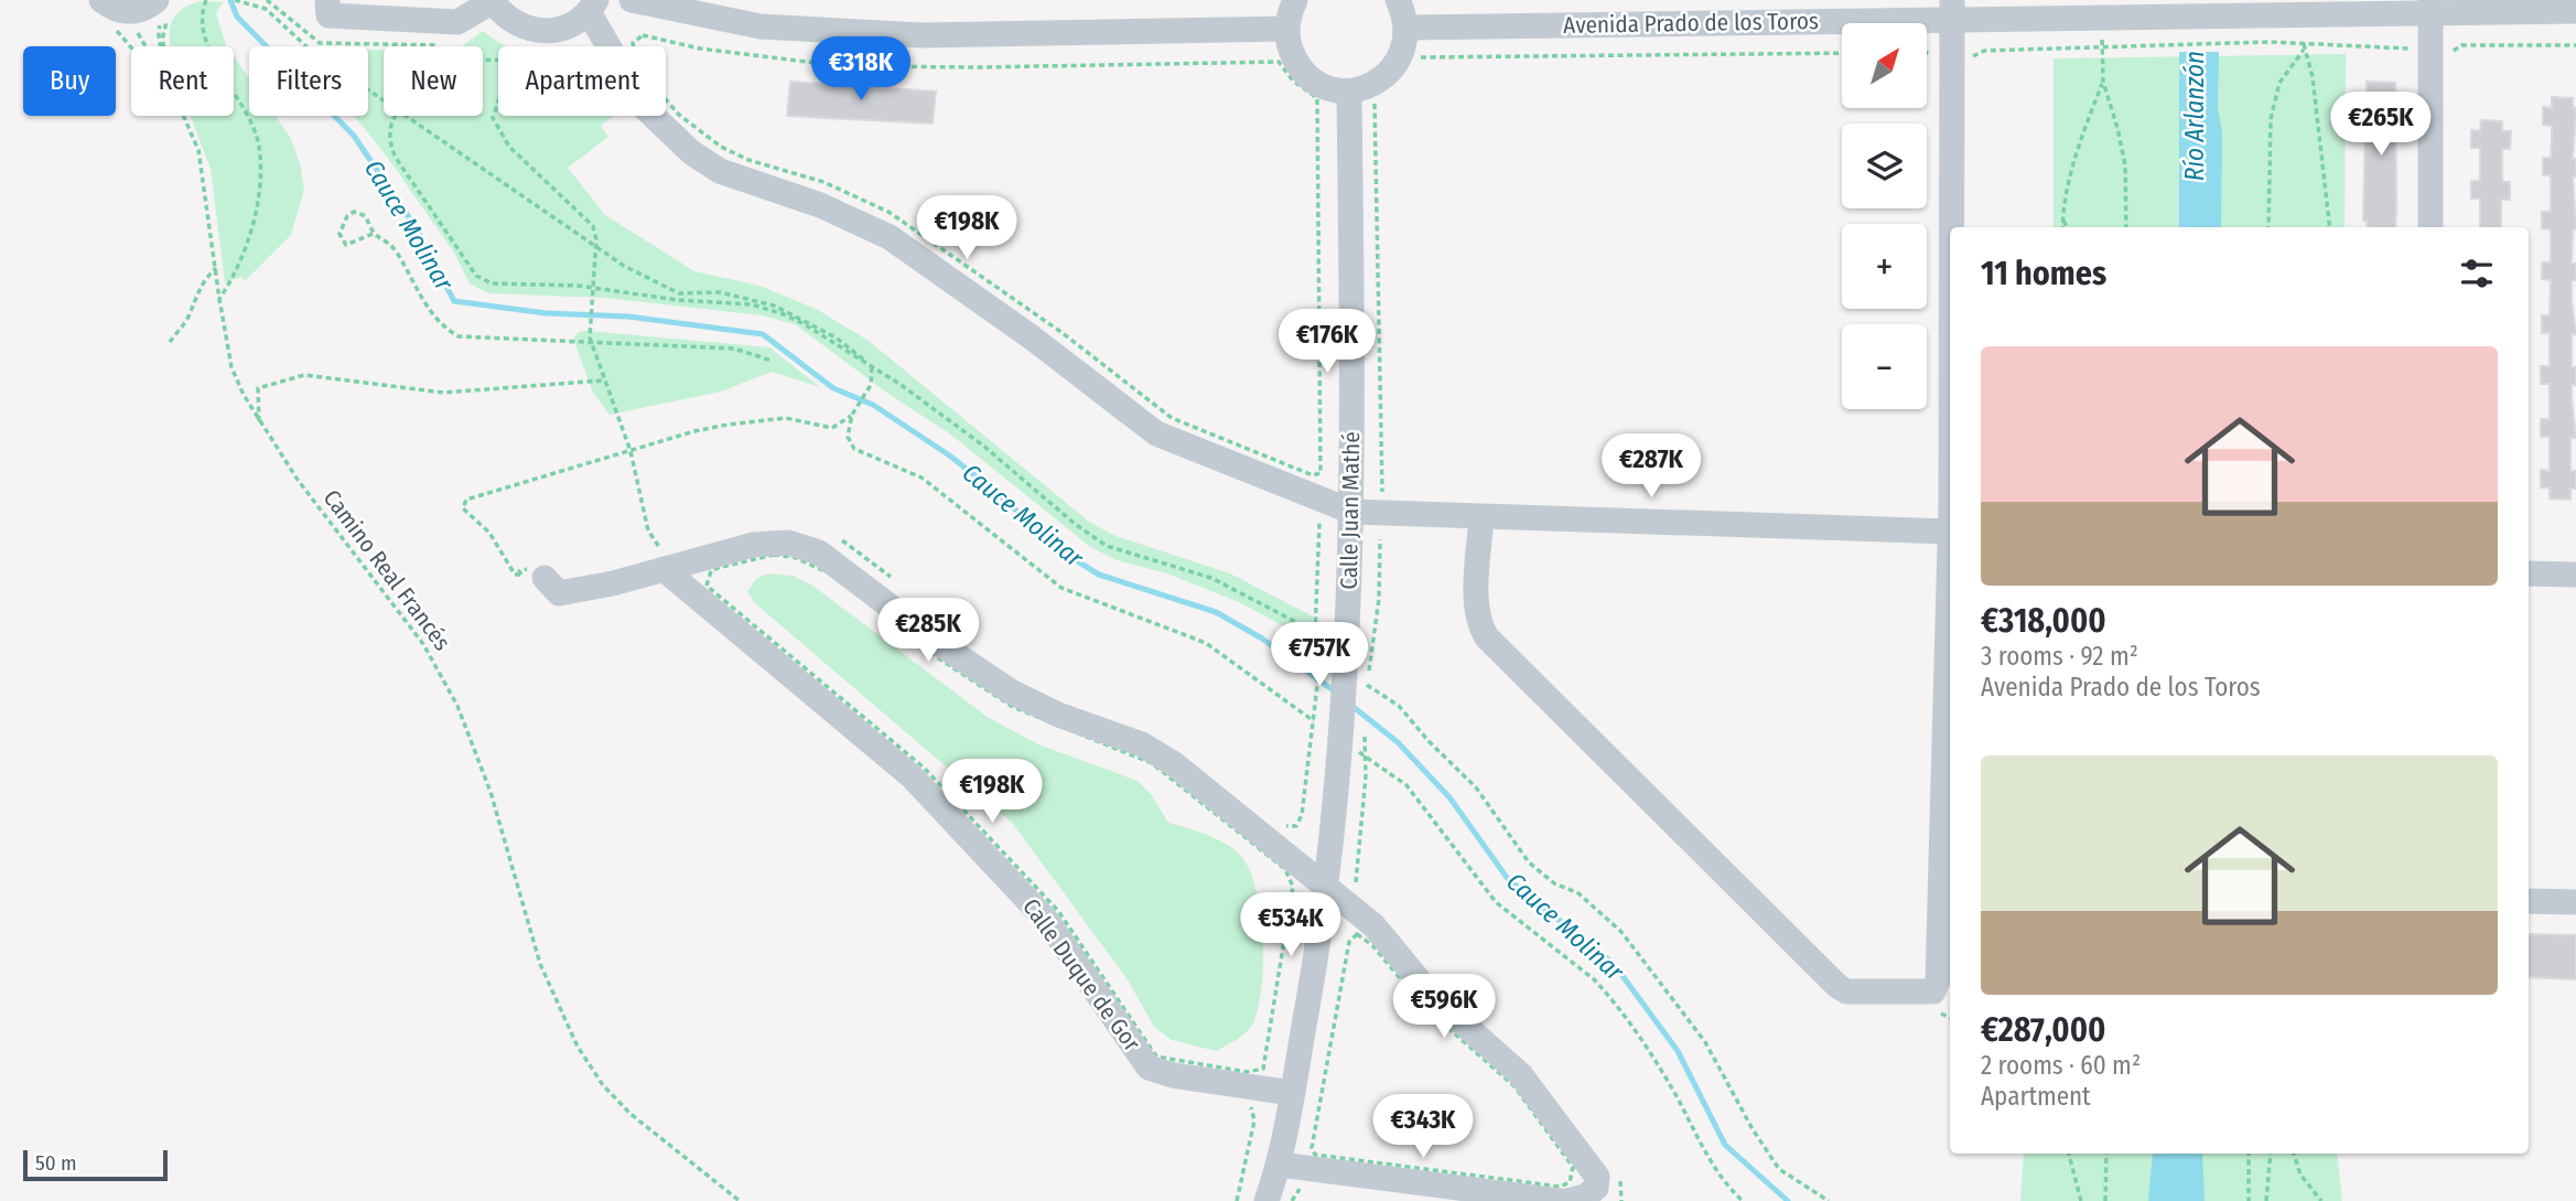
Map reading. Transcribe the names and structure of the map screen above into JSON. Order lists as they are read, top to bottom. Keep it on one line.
{"streets":{"street":["Avenida Prado de los Toros","Calle Juan Mathé","Calle Duque de Gor"],"path":["Camino Real Francés"]},"crossings":[["Calle Juan Mathé","Calle Duque de Gor"]],"water":["Río Arlanzón","Cauce Molinar"],"scale_bar":"50 m","north":"top right","page":{"map_buttons":["+","−"],"price":["€318K","€265K","€198K","€176K","€287K","€285K","€757K","€198K","€534K","€596K","€343K"],"chip":["Buy","Rent","Filters","New","Apartment"],"heading":"11 homes","list":[{"name":"€318,000","note":"3 rooms · 92 m² · Avenida Prado de los Toros"},{"name":"€287,000","note":"2 rooms · 60 m² · Apartment"}],"scale":"50 m"}}
